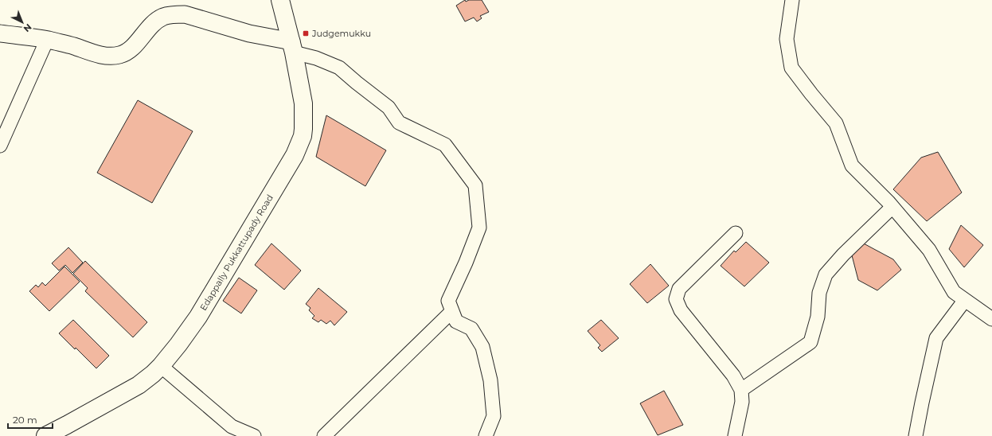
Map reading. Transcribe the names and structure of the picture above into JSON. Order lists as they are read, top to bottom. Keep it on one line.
{"streets":{"main road":["Edappally Pukkattupady Road"]},"places":{"transit":["Judgemukku"]},"scale_bar":"20 m","north":"bottom right"}
